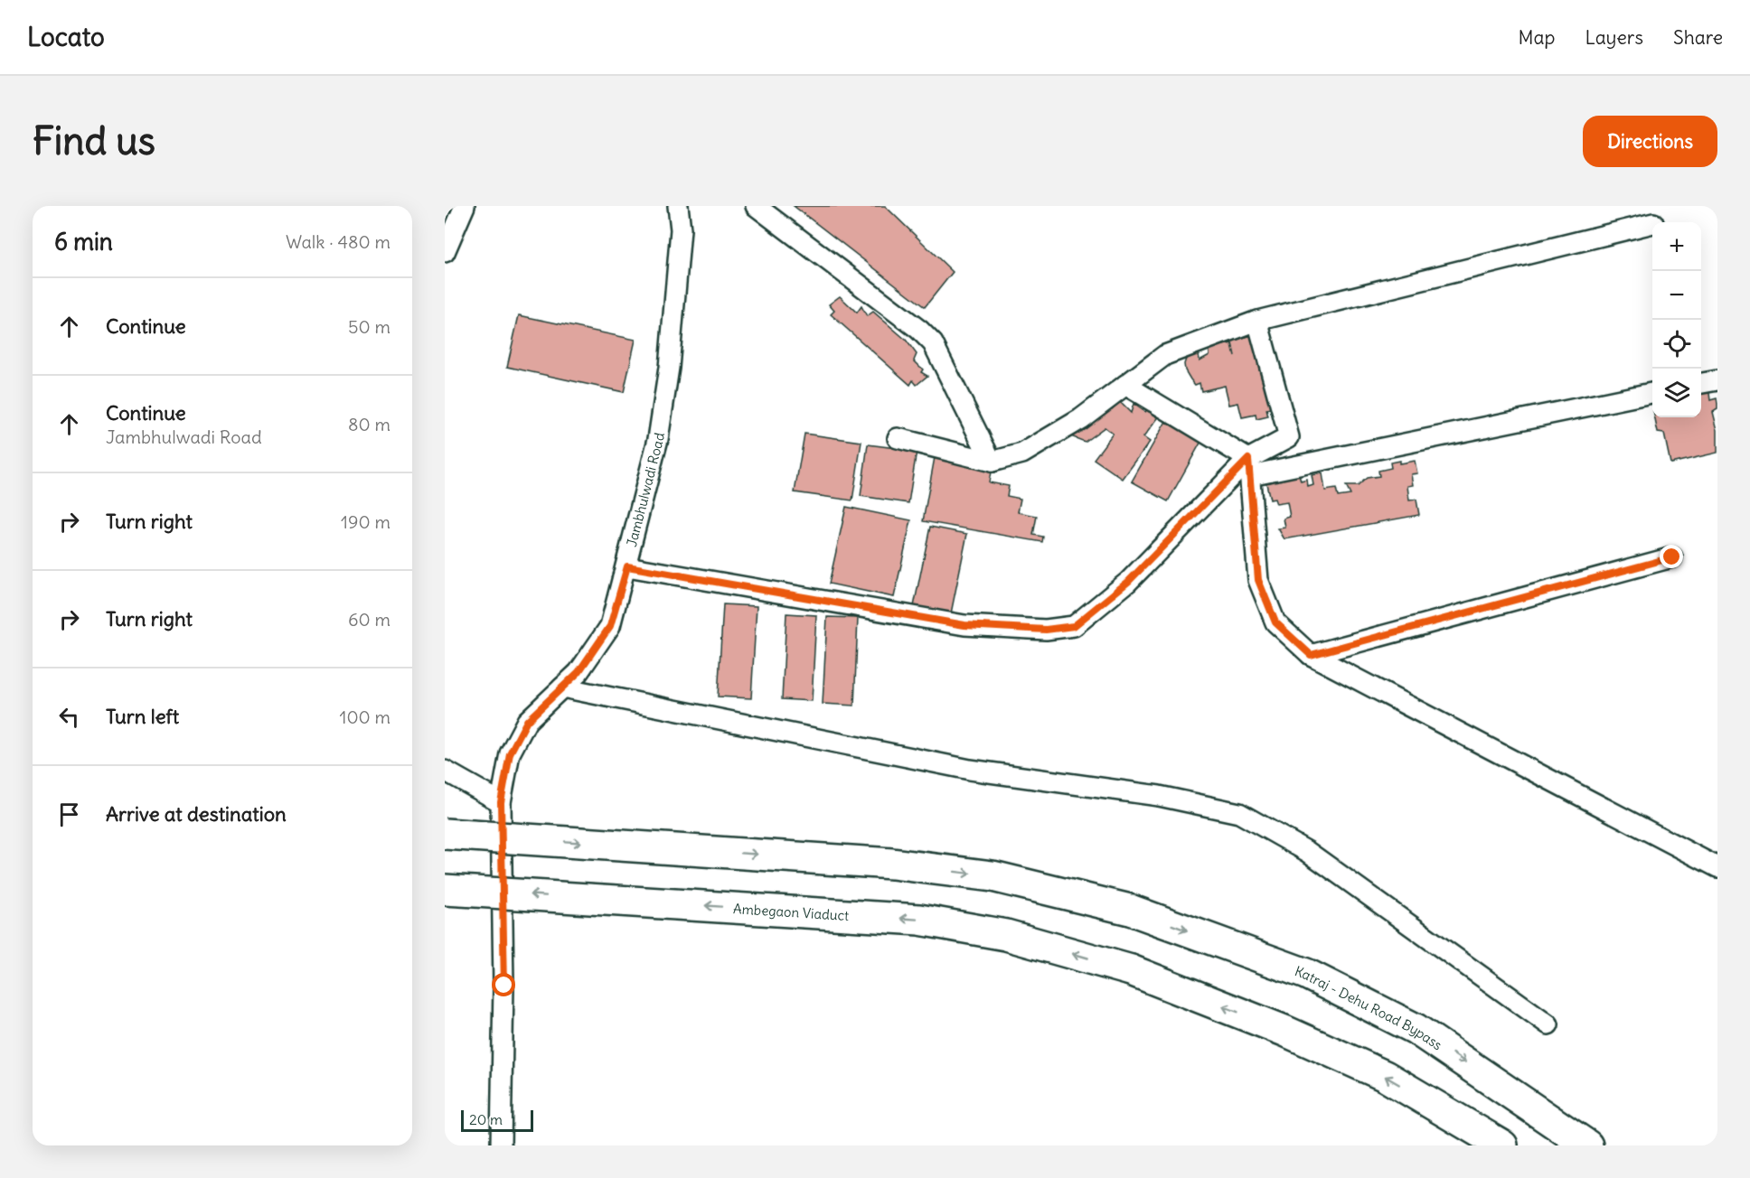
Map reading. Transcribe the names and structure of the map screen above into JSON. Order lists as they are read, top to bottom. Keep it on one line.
{"streets":{"highway":["Ambegaon Viaduct","Katraj - Dehu Road Bypass"],"street":["Jambhulwadi Road"]},"one_way":["Ambegaon Viaduct","Katraj - Dehu Road Bypass"],"scale_bar":"20 m","page":{"header":"Locato","nav":["Map","Layers","Share"],"buttons":"Directions","title":"Find us","heading":["6 min","Walk · 480 m"],"map_buttons":["+","−"],"list":[["Continue","50 m"],["Continue","Jambhulwadi Road","80 m"],["Turn right","190 m"],["Turn right","60 m"],["Turn left","100 m"],"Arrive at destination"],"scale":"20 m"}}
